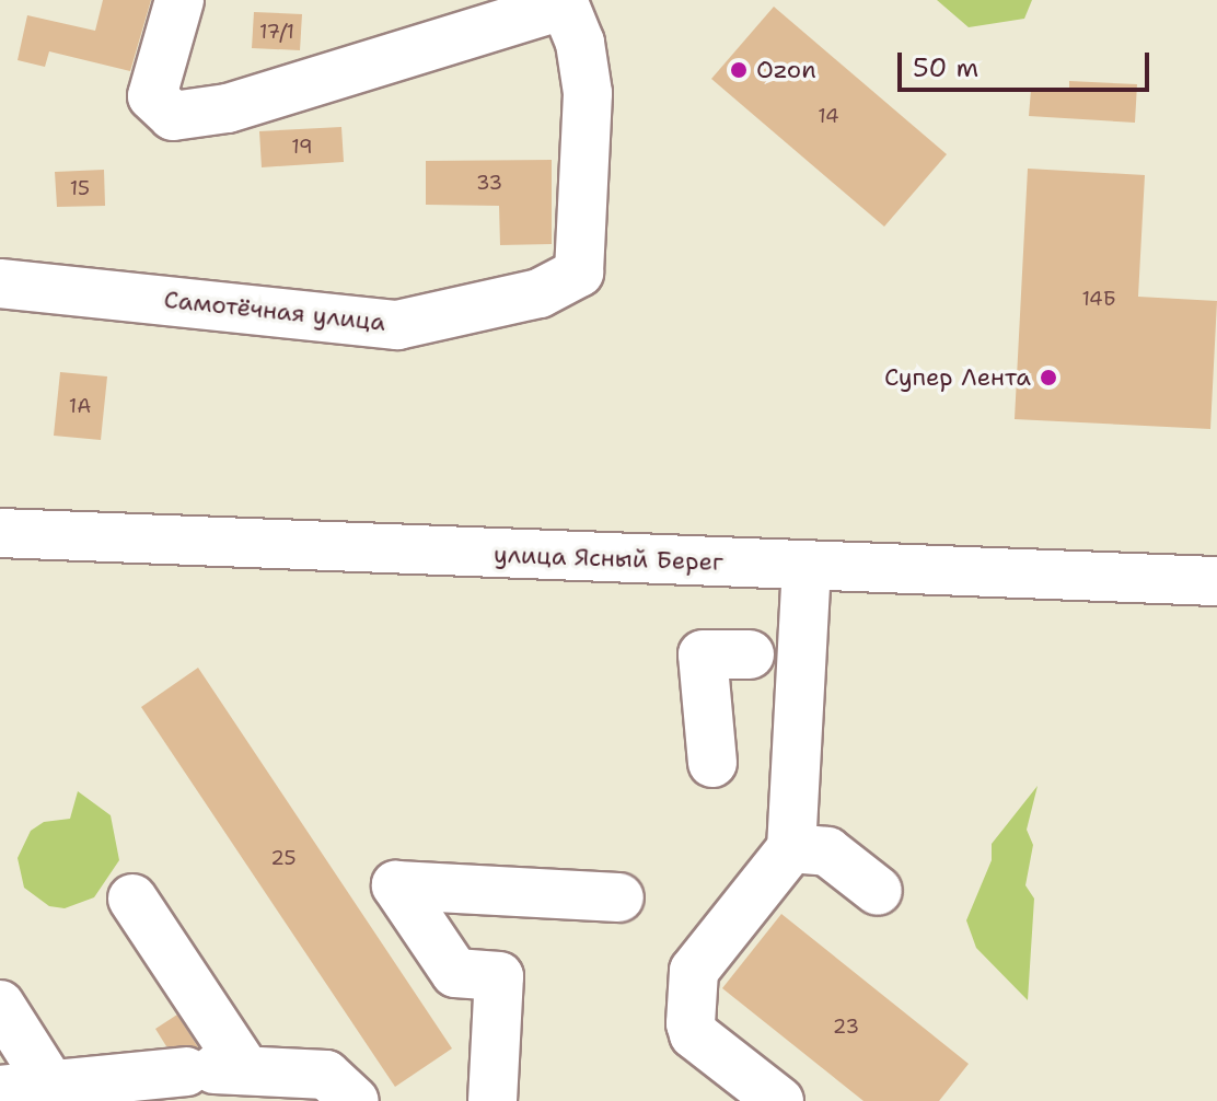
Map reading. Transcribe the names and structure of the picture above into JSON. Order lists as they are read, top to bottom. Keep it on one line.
{"streets":{"street":["Самотёчная улица","улица Ясный Берег"]},"places":["Ozon","Супер Лента"],"house_numbers":["17/1","14","19","33","15","14Б","1А","25","23"],"scale_bar":"50 m"}
